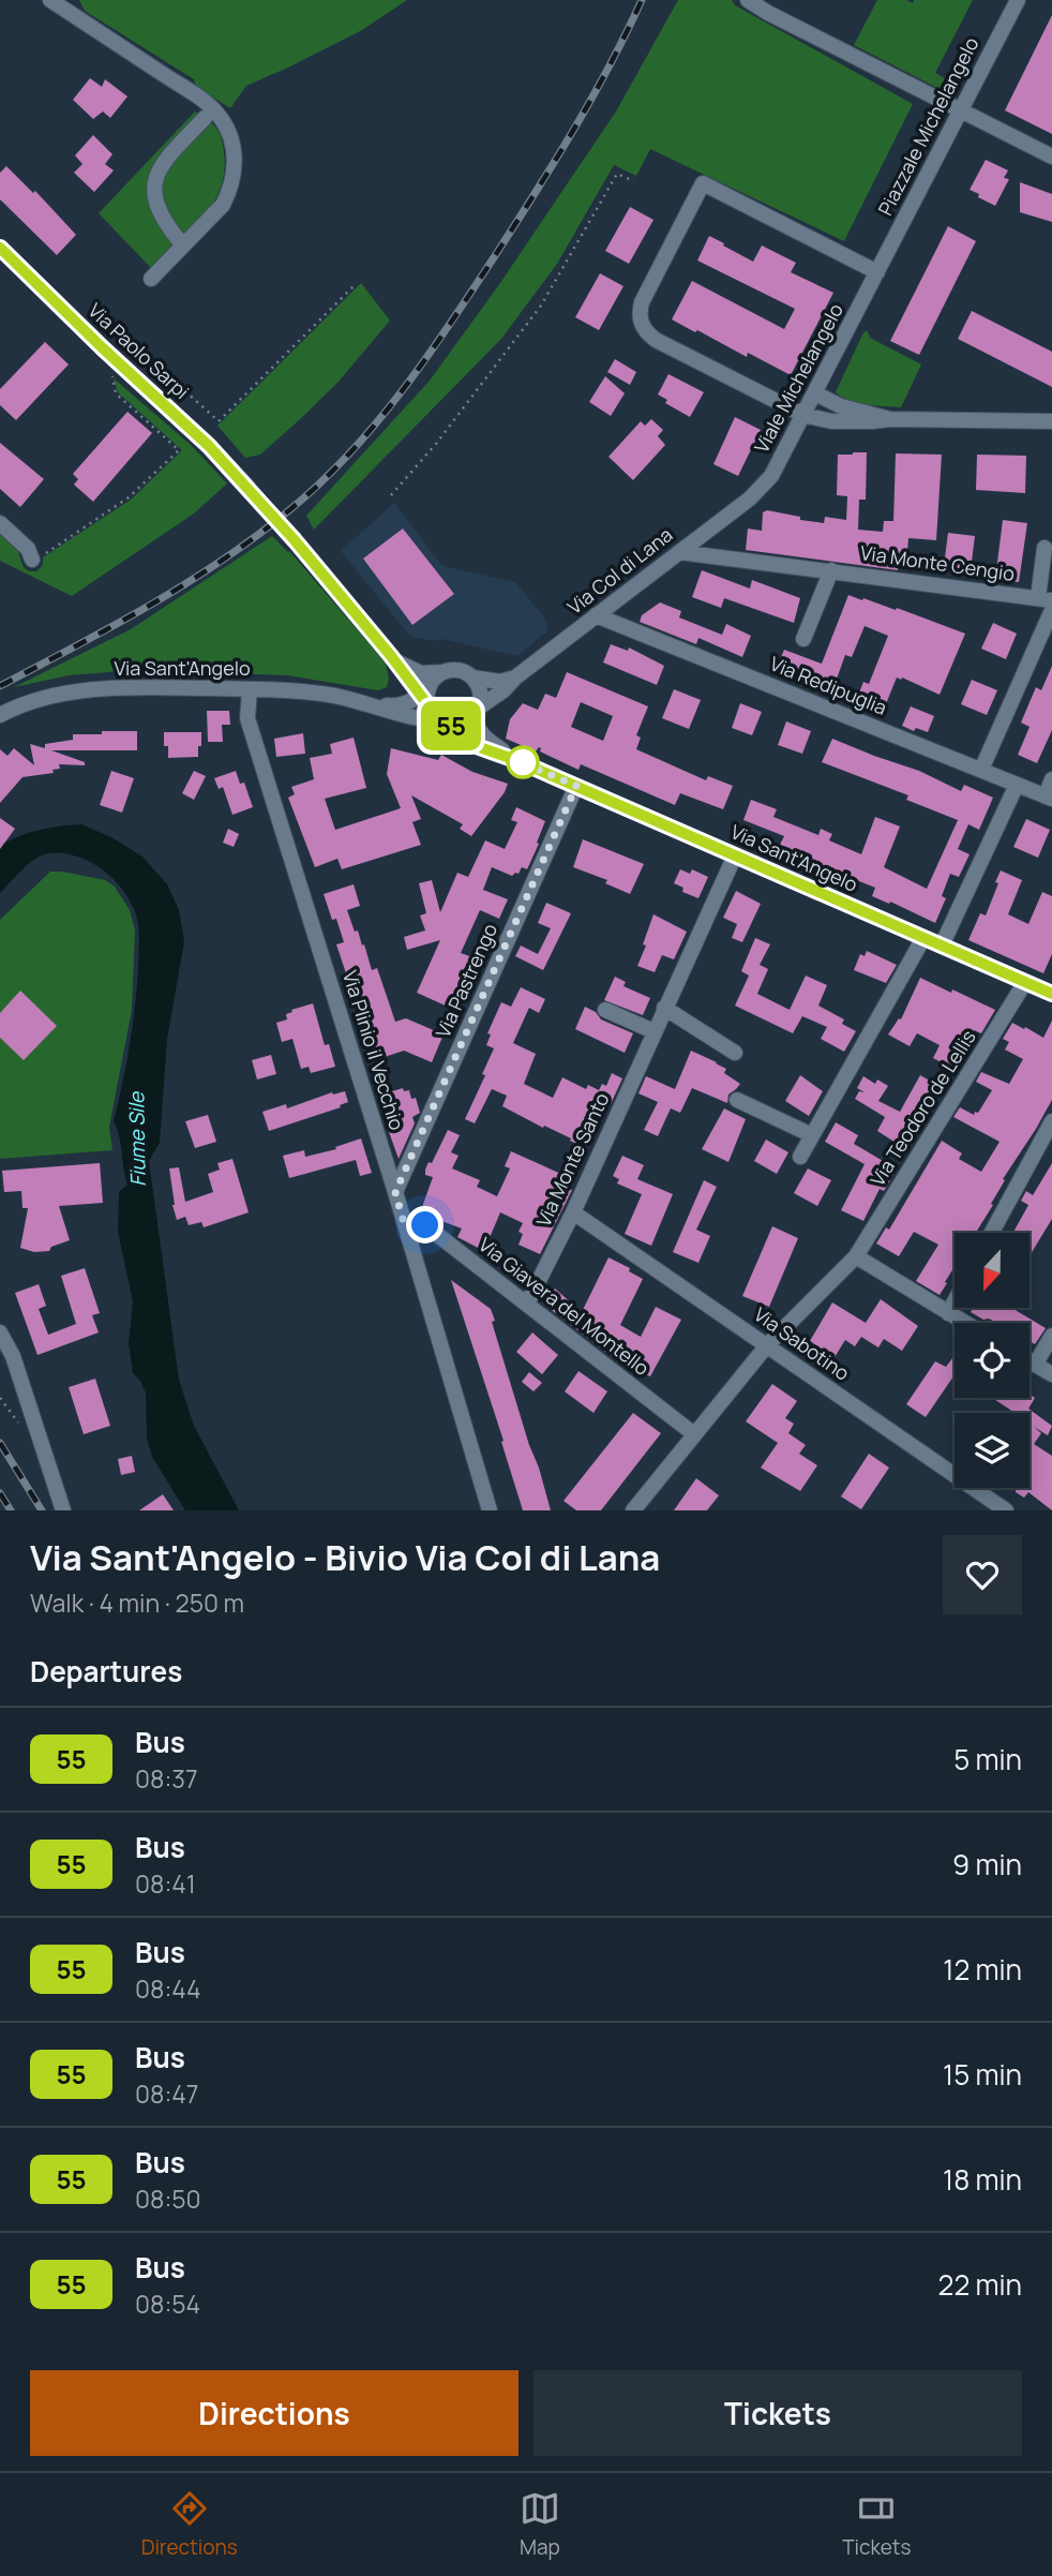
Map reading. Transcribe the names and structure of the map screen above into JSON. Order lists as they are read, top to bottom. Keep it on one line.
{"streets":{"street":["Piazzale Michelangelo","Via Paolo Sarpi","Viale Michelangelo","Via Monte Cengio","Via Col di Lana","Via Sant'Angelo","Via Redipuglia","Via Pastrengo","Via Plinio il Vecchio","Via Teodoro de Lellis","Via Monte Santo","Via Giavera del Montello","Via Sabotino"]},"crossings":[["Piazzale Michelangelo","Viale Michelangelo"],["Viale Michelangelo","Via Col di Lana"],["Via Monte Cengio","Via Col di Lana"],["Via Col di Lana","Via Sant'Angelo"],["Via Col di Lana","Via Redipuglia"],["Via Sant'Angelo","Via Pastrengo"],["Via Sant'Angelo","Via Plinio il Vecchio"],["Via Sant'Angelo","Via Teodoro de Lellis"],["Via Sant'Angelo","Via Monte Santo"],["Via Pastrengo","Via Plinio il Vecchio"],["Via Plinio il Vecchio","Via Giavera del Montello"],["Via Monte Santo","Via Giavera del Montello"],["Via Monte Santo","Via Sabotino"]],"water":["Fiume Sile"],"lines":["bus line 55"],"north":"bottom","page":{"on_map":"55","heading":[["Via Sant'Angelo - Bivio Via Col di Lana","Walk · 4 min · 250 m"],"Departures"],"list":[{"mark":"55","name":"Bus","note":"08:37","value":"5 min"},{"mark":"55","name":"Bus","note":"08:41","value":"9 min"},{"mark":"55","name":"Bus","note":"08:44","value":"12 min"},{"mark":"55","name":"Bus","note":"08:47","value":"15 min"},{"mark":"55","name":"Bus","note":"08:50","value":"18 min"},{"mark":"55","name":"Bus","note":"08:54","value":"22 min"}],"buttons":["Directions","Tickets"],"tabs":["Directions","Map","Tickets"]}}
